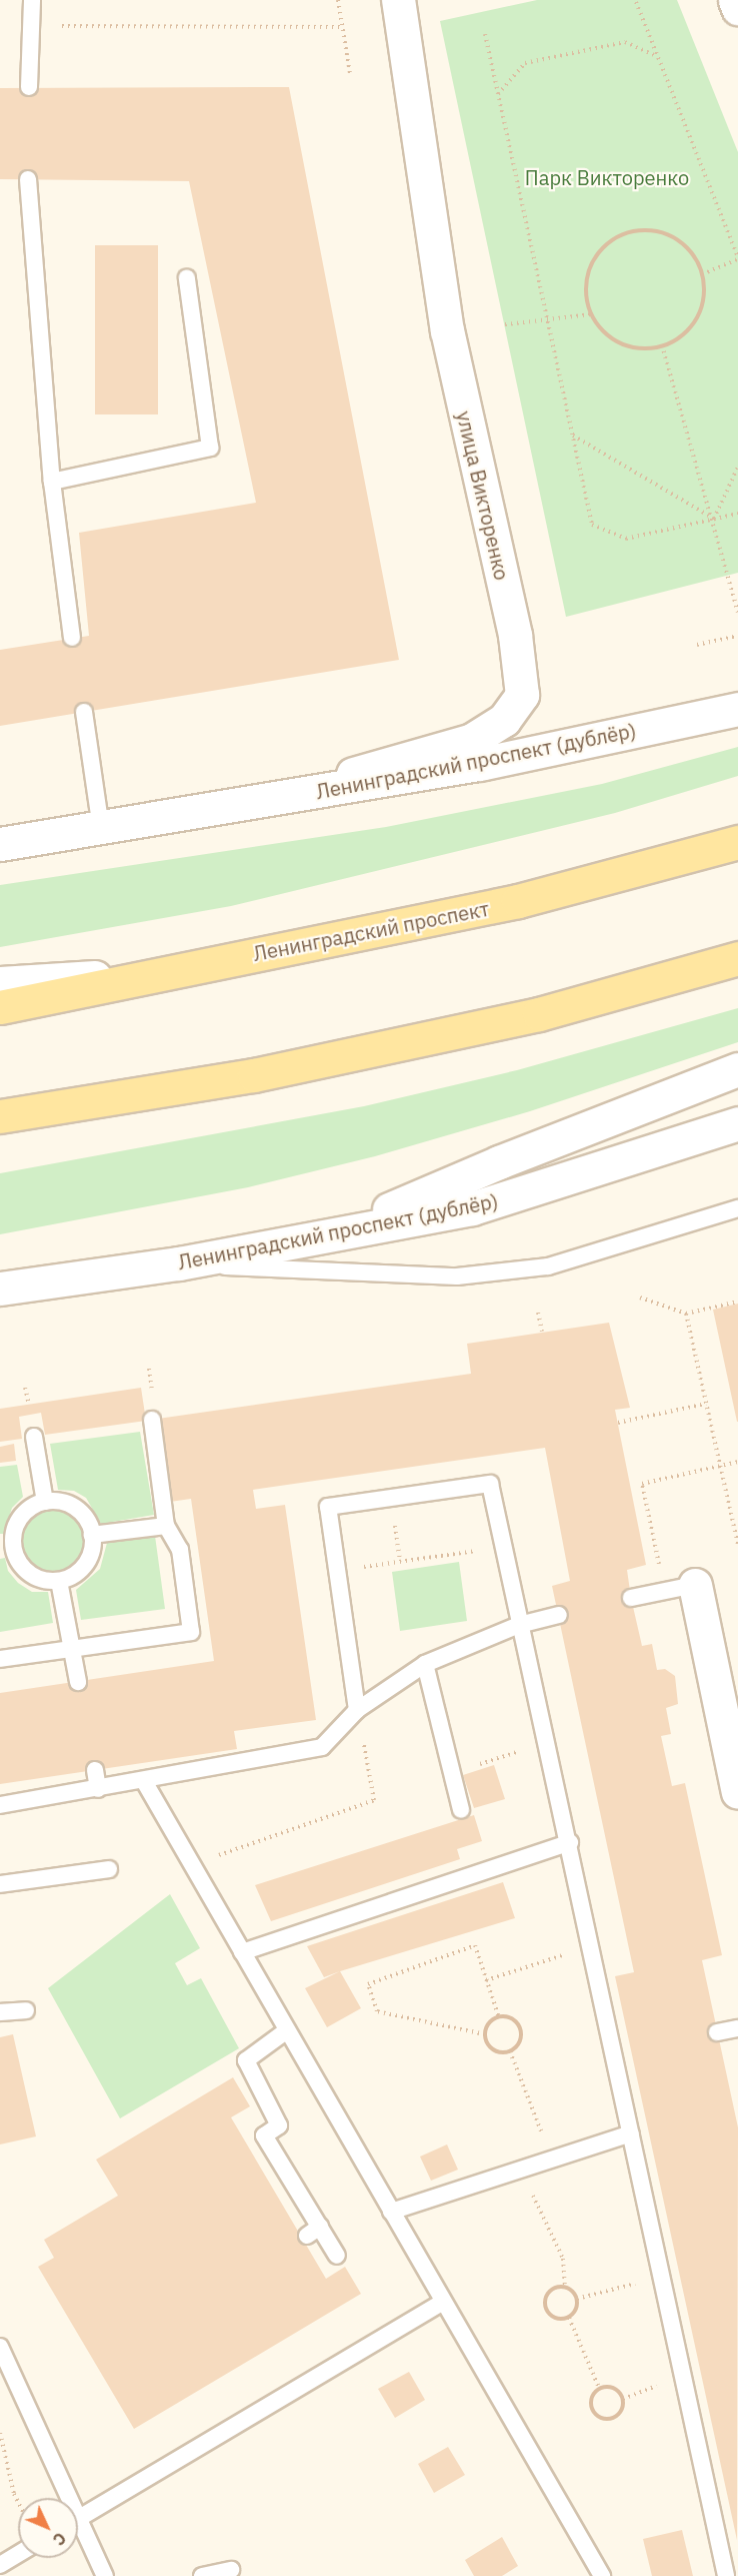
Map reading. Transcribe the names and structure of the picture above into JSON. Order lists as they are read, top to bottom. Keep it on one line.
{"streets":{"main road":["улица Викторенко","Ленинградский проспект (дублёр)","Ленинградский проспект"]},"crossings":[["улица Викторенко","Ленинградский проспект (дублёр)"]],"parks":["Парк Викторенко"],"north":"bottom right"}
